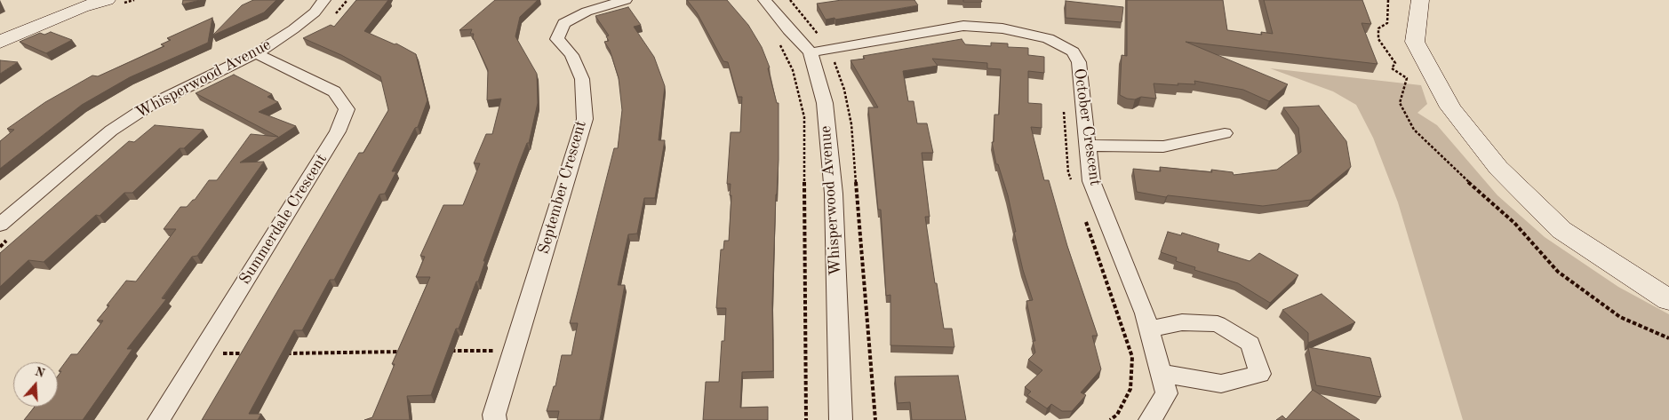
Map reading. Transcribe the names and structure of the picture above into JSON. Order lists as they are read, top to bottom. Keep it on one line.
{"streets":{"street":["Whisperwood Avenue","October Crescent","September Crescent","Summerdale Crescent"]},"crossings":[["Whisperwood Avenue","October Crescent"],["Whisperwood Avenue","Summerdale Crescent"]],"north":"top"}
